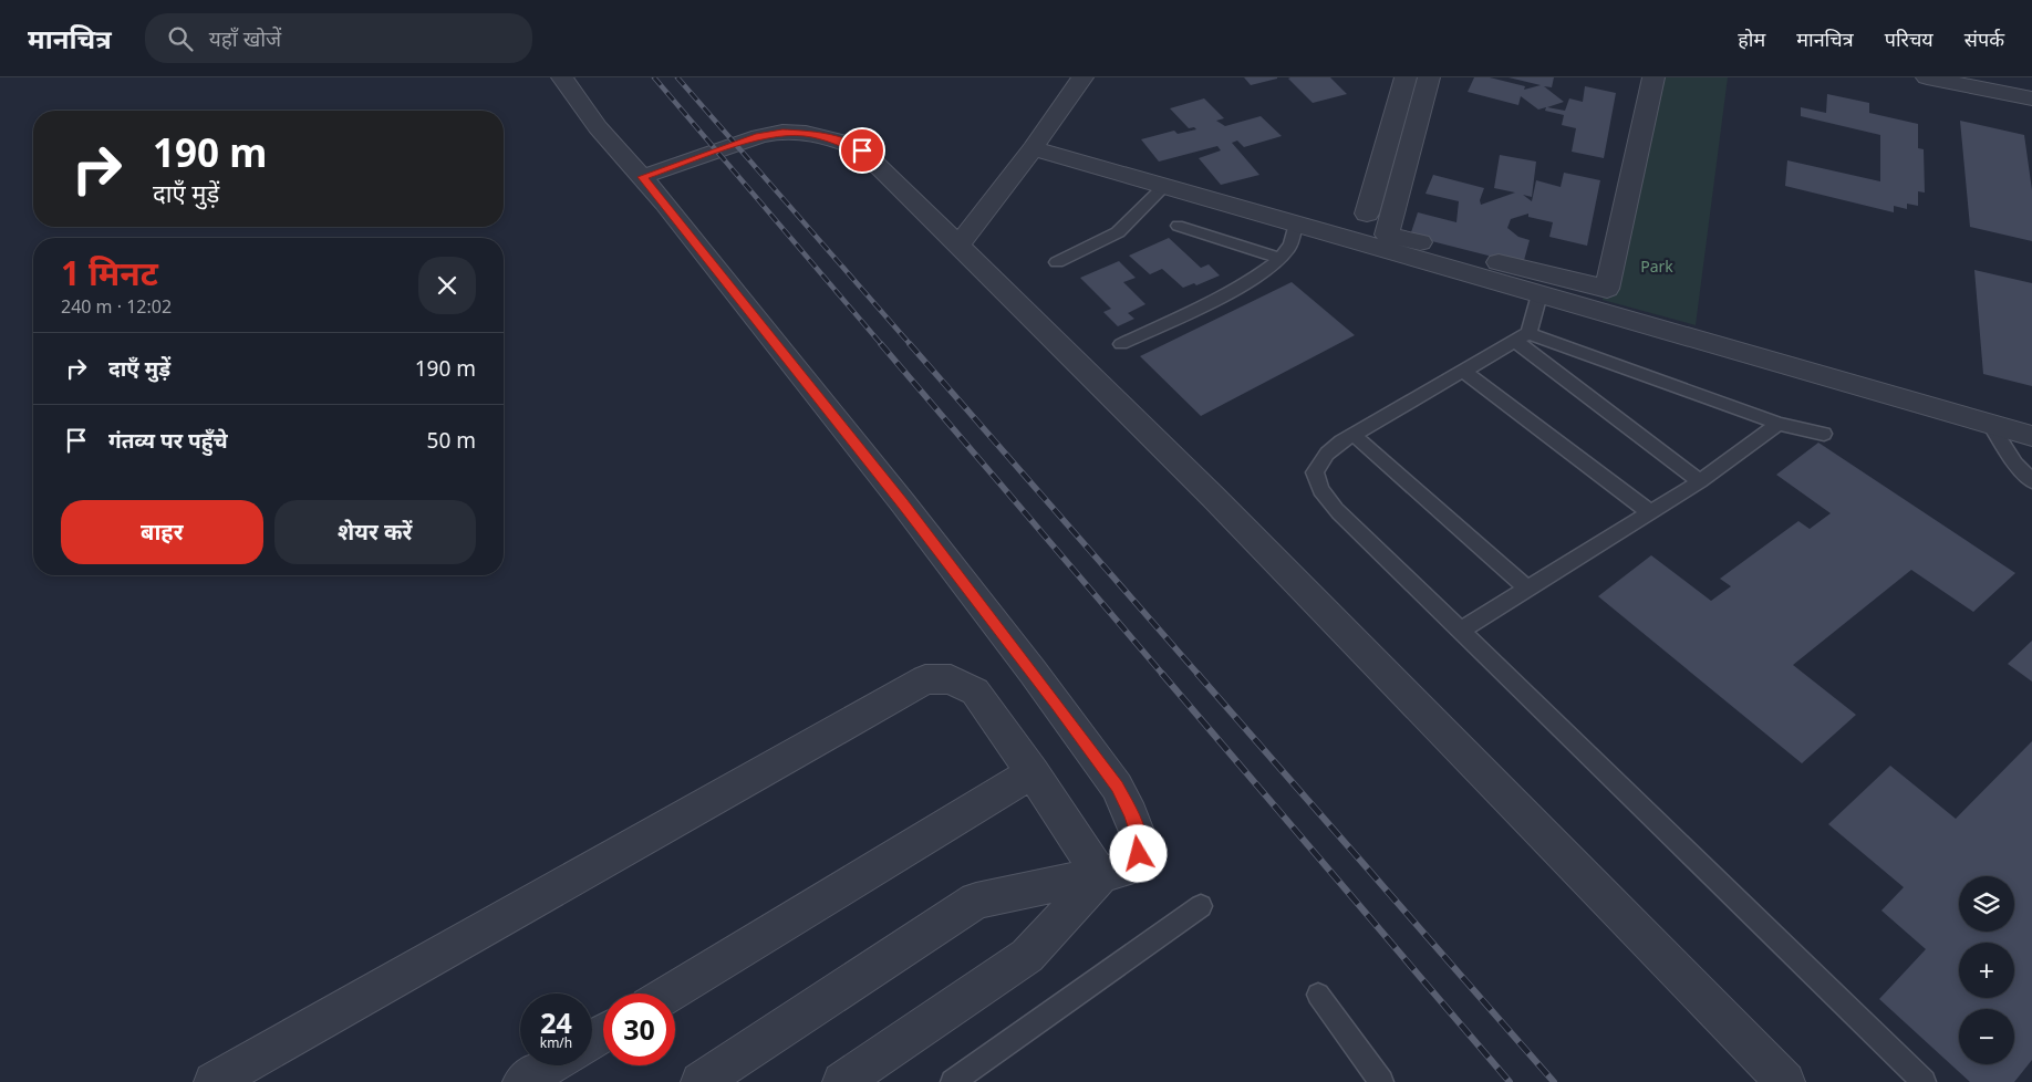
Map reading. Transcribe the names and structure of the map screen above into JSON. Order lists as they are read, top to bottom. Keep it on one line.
{"parks":["Park"],"page":{"header":"मानचित्र","search":"यहाँ खोजें","nav":["होम","मानचित्र","परिचय","संपर्क"],"turn":["190 m","दाएँ मुड़ें"],"heading":["1 मिनट","240 m · 12:02"],"list":[{"name":"दाएँ मुड़ें","value":"190 m"},{"name":"गंतव्य पर पहुँचे","value":"50 m"}],"buttons":["बाहर","शेयर करें"],"map_buttons":["+","−"],"speed":"24 km/h","limit":"30"}}
